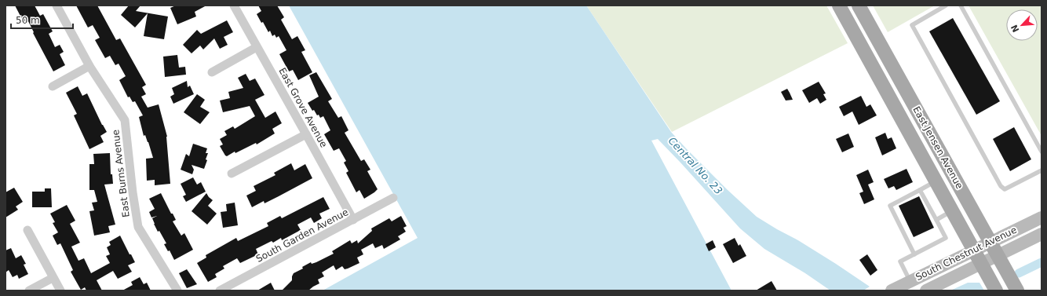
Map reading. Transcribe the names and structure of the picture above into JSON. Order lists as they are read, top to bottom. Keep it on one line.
{"streets":{"main road":["East Jensen Avenue","South Chestnut Avenue"],"street":["East Grove Avenue","East Burns Avenue","South Garden Avenue"]},"crossings":[["East Grove Avenue","South Garden Avenue"],["East Jensen Avenue","South Chestnut Avenue"]],"water":["Central No. 23"],"scale_bar":"50 m","north":"bottom left"}
